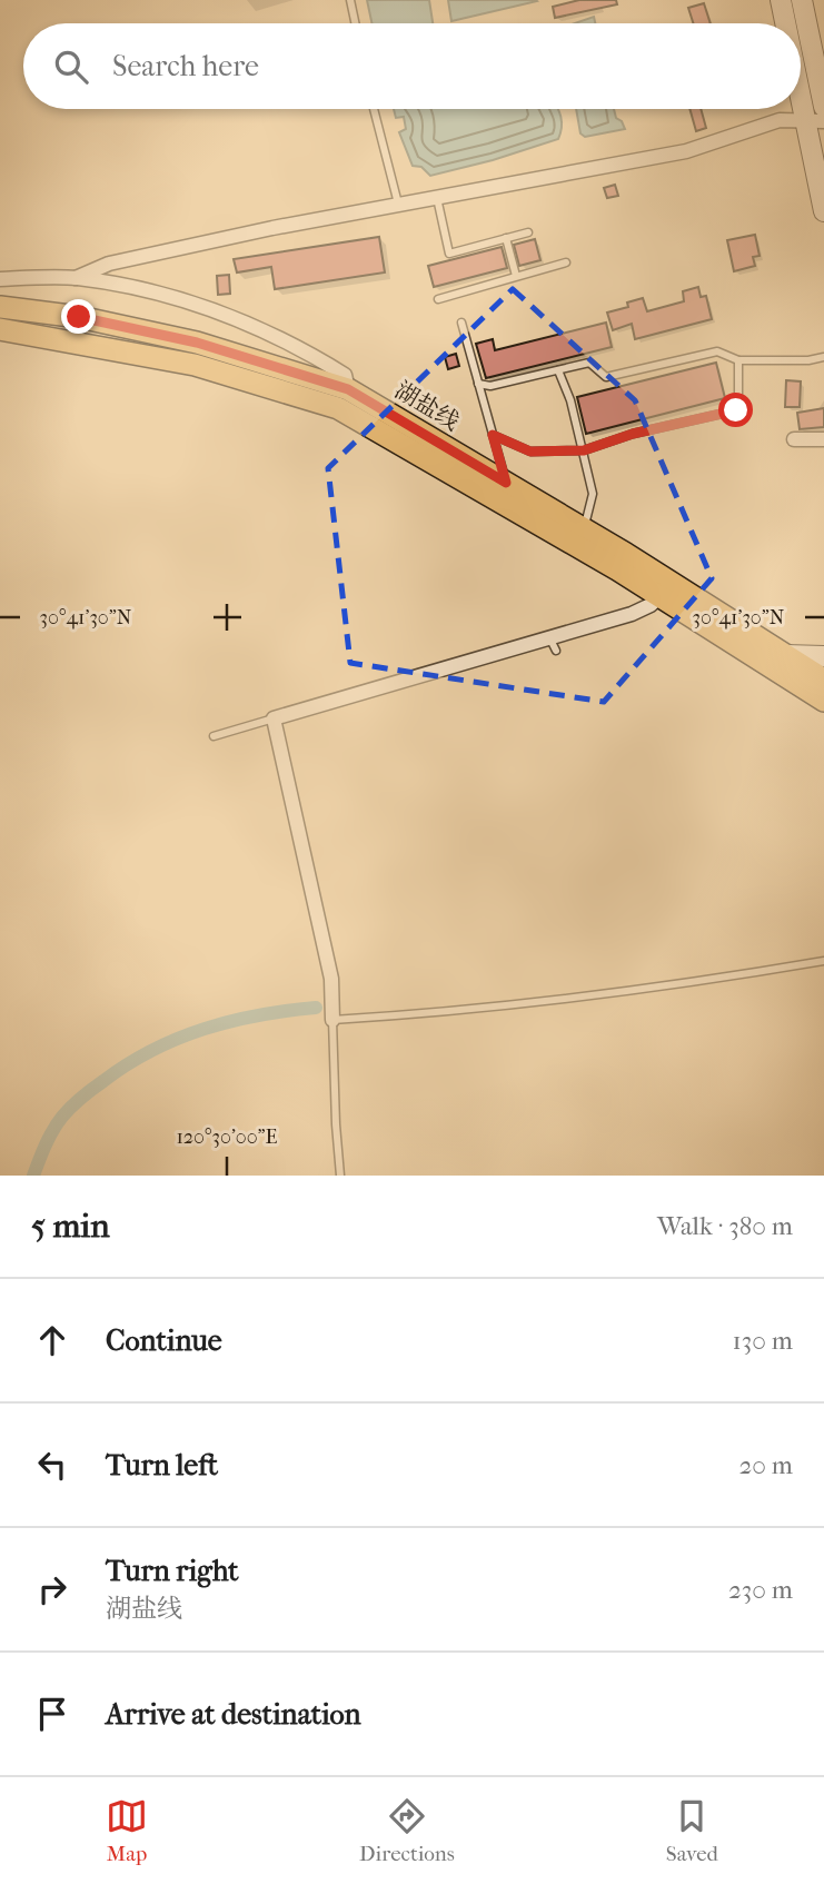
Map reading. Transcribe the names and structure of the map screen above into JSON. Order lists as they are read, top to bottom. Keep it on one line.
{"streets":{"main road":["湖盐线"]},"page":{"search":"Search here","heading":["5 min","Walk · 380 m"],"list":[["Continue","130 m"],["Turn left","20 m"],["Turn right","湖盐线","230 m"],"Arrive at destination"],"nav":["Map","Directions","Saved"]},"coordinates":["30°41'30\"N","120°30'00\"E"]}
